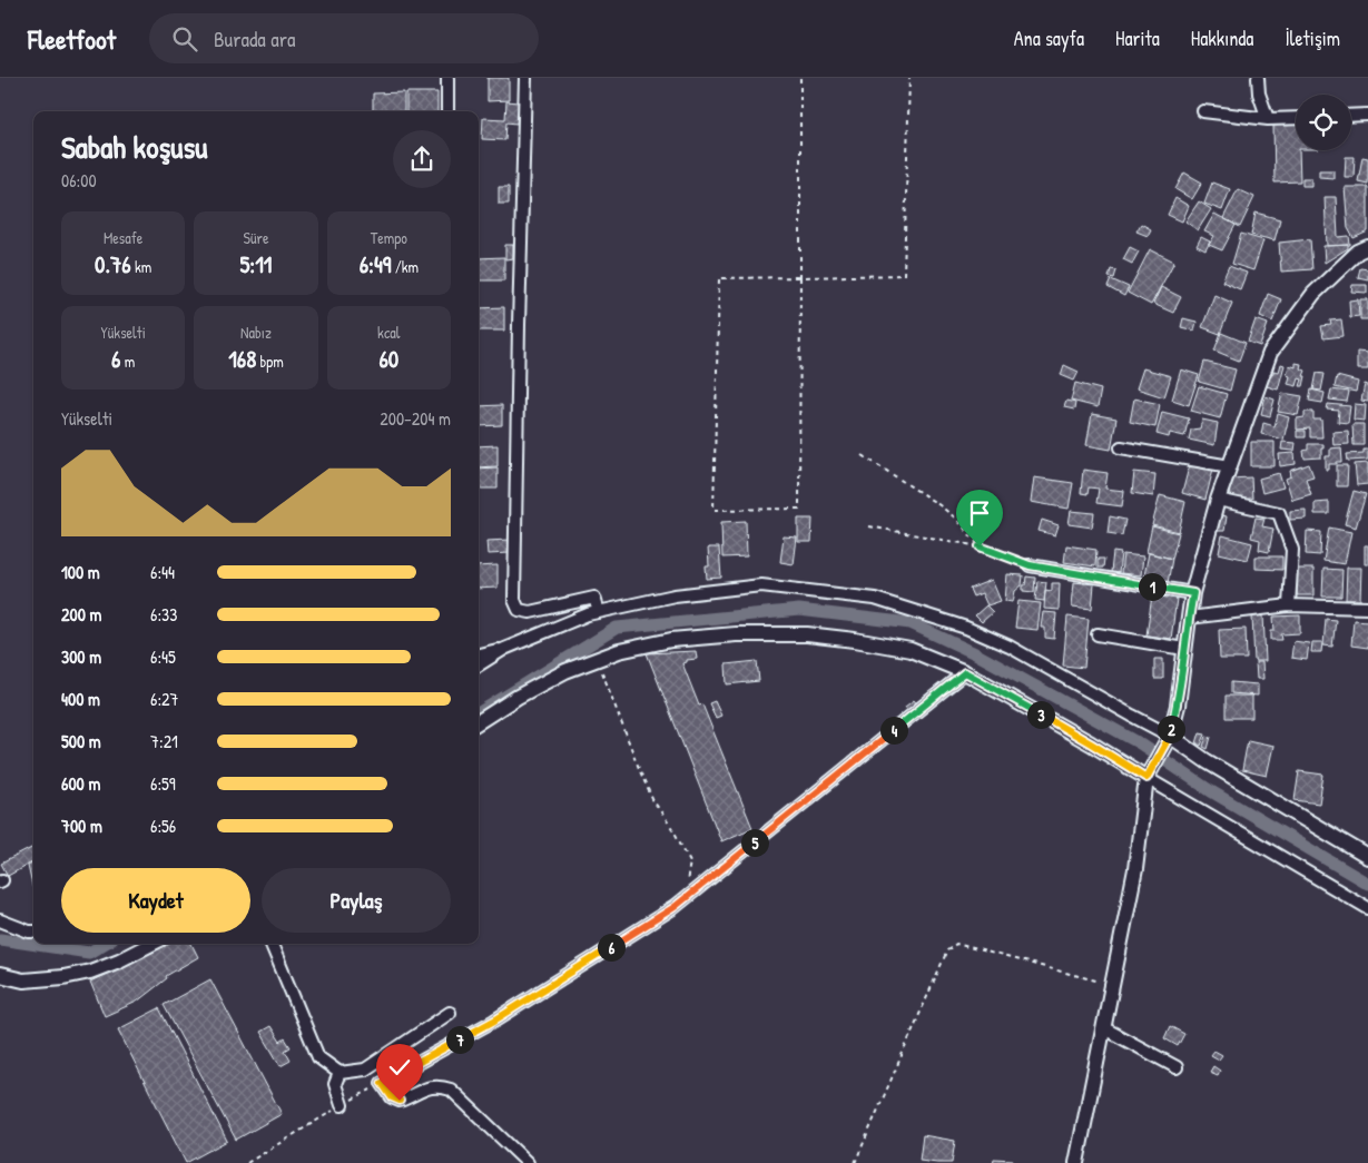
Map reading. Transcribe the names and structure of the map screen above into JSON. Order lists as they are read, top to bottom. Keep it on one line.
{"page":{"header":"Fleetfoot","search":"Burada ara","nav":["Ana sayfa","Harita","Hakkında","İletişim"],"heading":["Sabah koşusu","06:00"],"stats":[["Mesafe","0.76 km"],["Süre","5:11"],["Tempo","6:49 /km"],["Yükselti","6 m"],["Nabız","168 bpm"],["kcal","60"]],"chart":["Yükselti","200–204 m"],"list":[{"name":"100 m","note":"6:44"},{"name":"200 m","note":"6:33"},{"name":"300 m","note":"6:45"},{"name":"400 m","note":"6:27"},{"name":"500 m","note":"7:21"},{"name":"600 m","note":"6:59"},{"name":"700 m","note":"6:56"}],"pins":["1","3","2","4","5","6","7"],"buttons":["Kaydet","Paylaş"]}}
